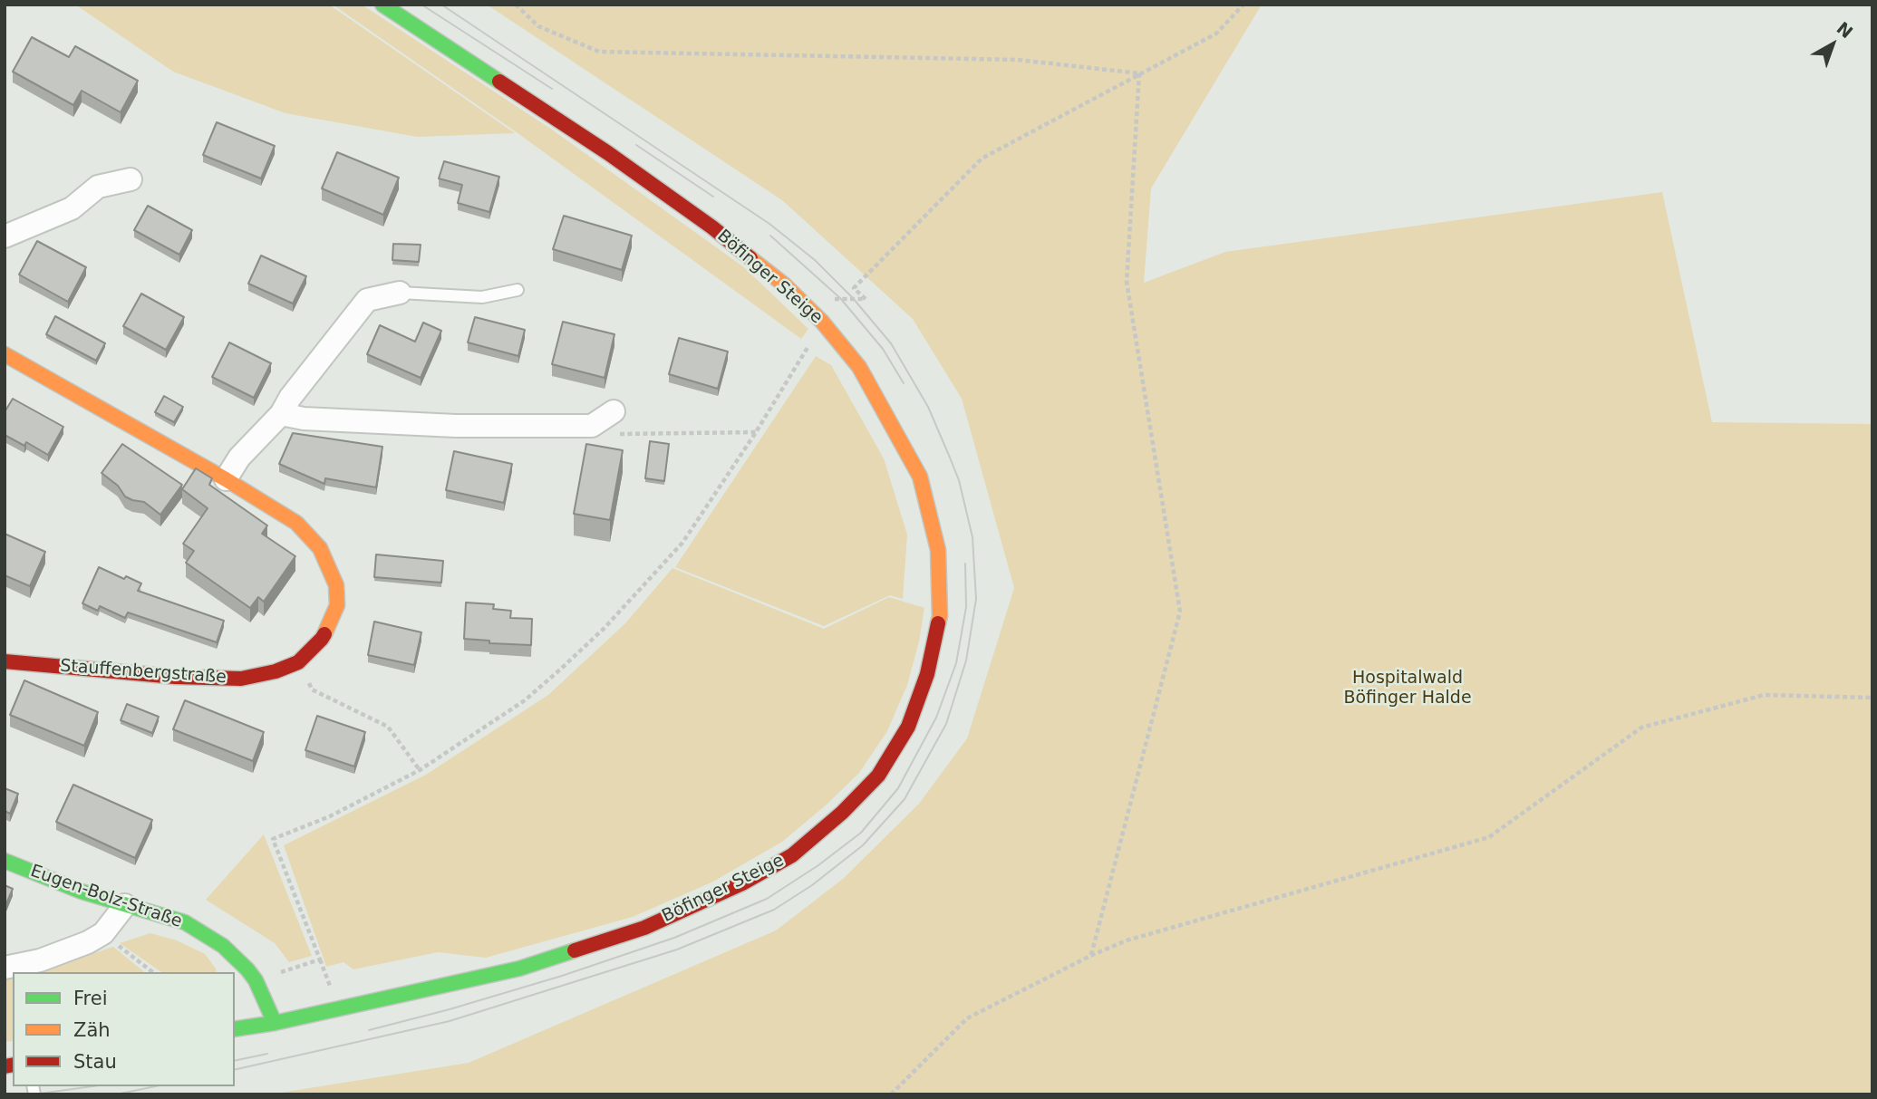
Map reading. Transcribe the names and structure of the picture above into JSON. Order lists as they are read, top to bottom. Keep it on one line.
{"streets":{"street":["Böfinger Steige","Stauffenbergstraße","Eugen-Bolz-Straße"]},"crossings":[["Böfinger Steige","Eugen-Bolz-Straße"]],"parks":["Hospitalwald Böfinger Halde"],"legend":["Frei","Zäh","Stau"],"north":"top right"}
